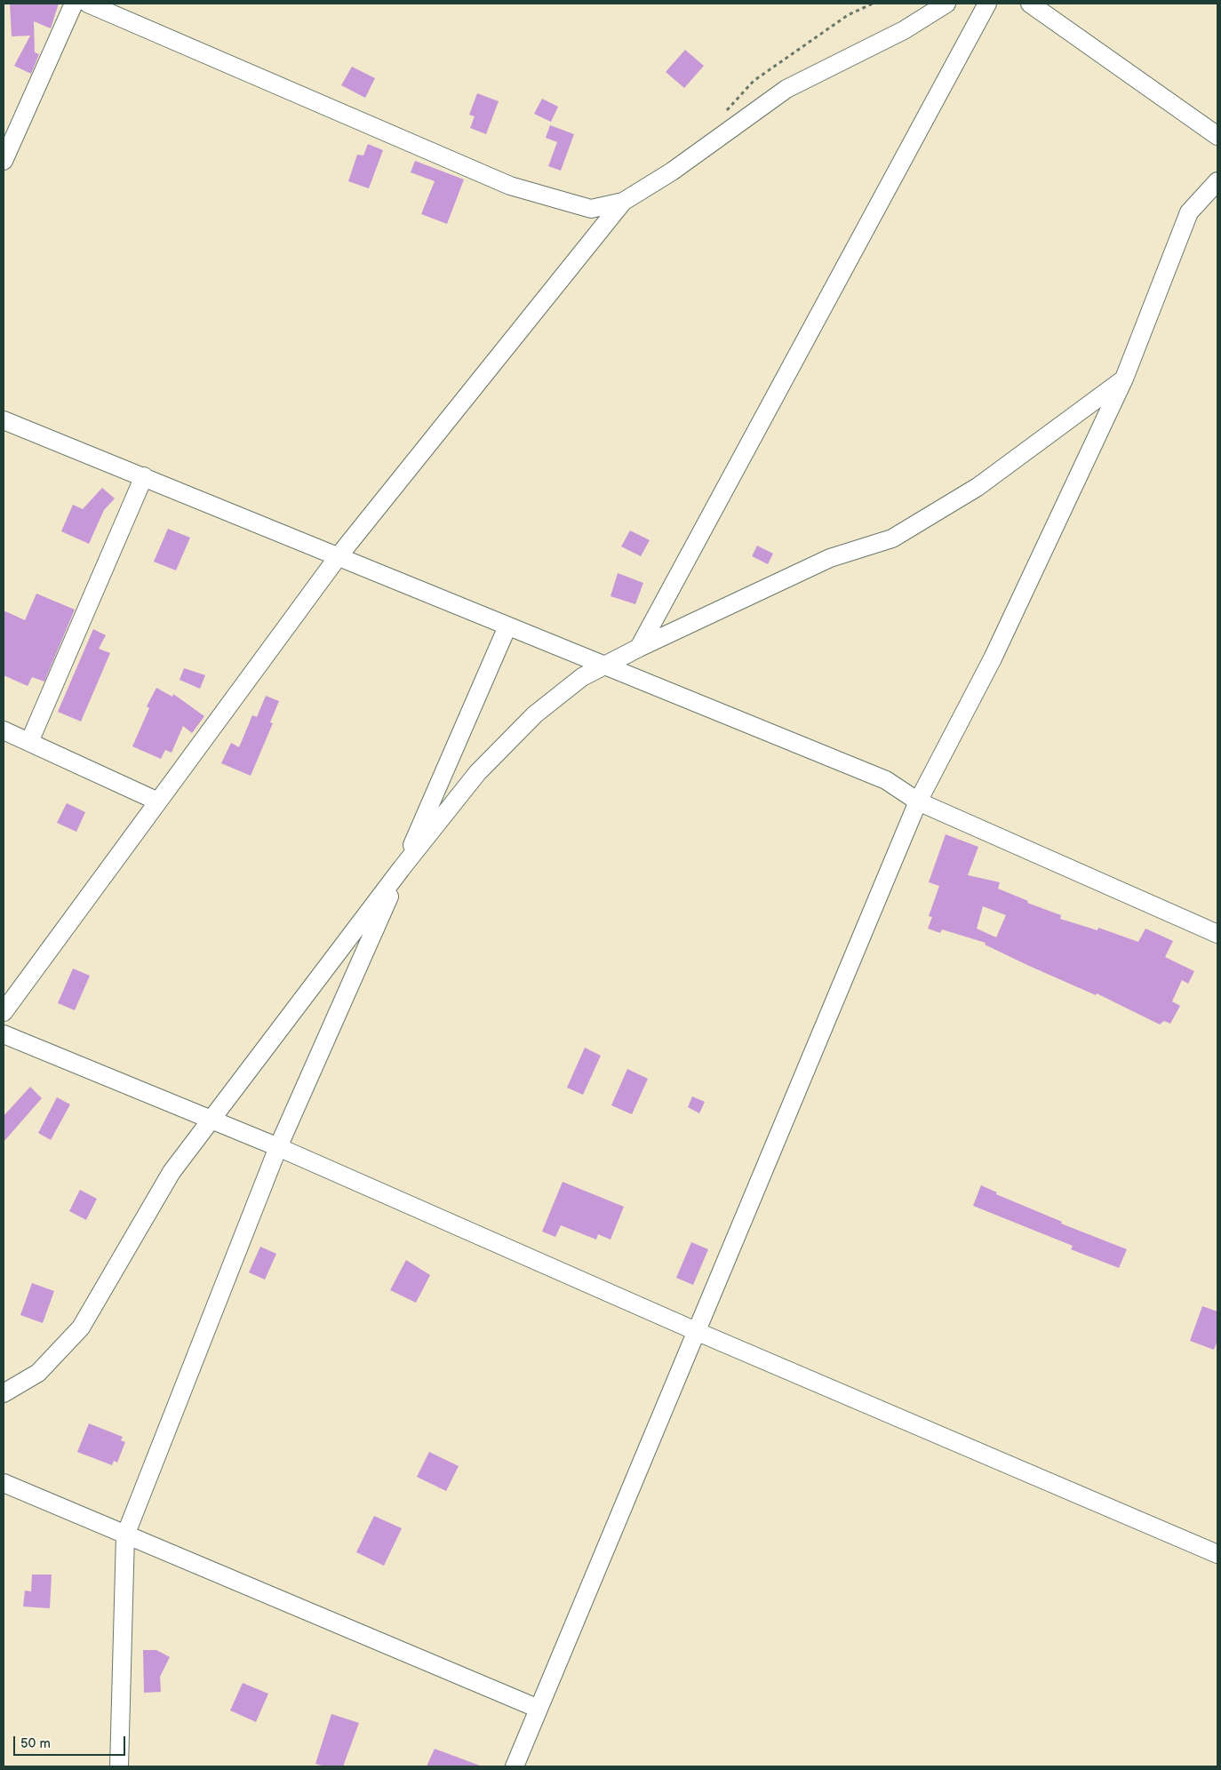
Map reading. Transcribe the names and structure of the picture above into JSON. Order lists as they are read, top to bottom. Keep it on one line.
{"scale_bar":"50 m"}
